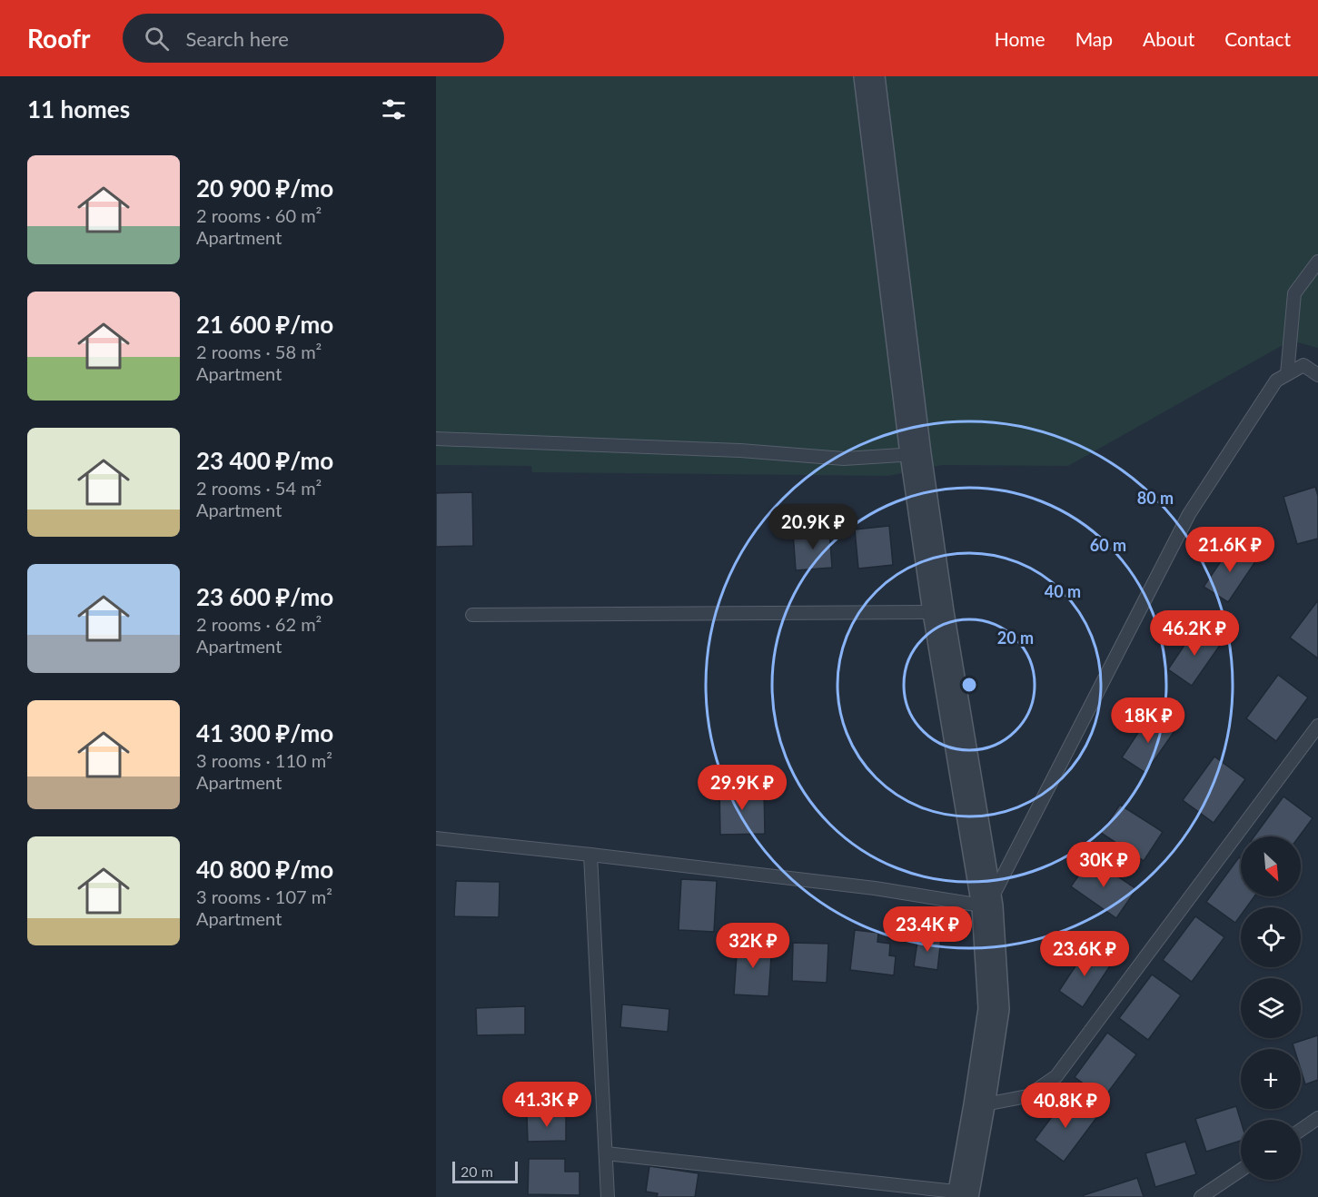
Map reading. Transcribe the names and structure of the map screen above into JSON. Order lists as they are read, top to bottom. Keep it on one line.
{"scale_bar":"20 m","north":"bottom right","page":{"header":"Roofr","search":"Search here","nav":["Home","Map","About","Contact"],"heading":"11 homes","list":[{"name":"20 900 ₽/mo","note":"2 rooms · 60 m² · Apartment"},{"name":"21 600 ₽/mo","note":"2 rooms · 58 m² · Apartment"},{"name":"23 400 ₽/mo","note":"2 rooms · 54 m² · Apartment"},{"name":"23 600 ₽/mo","note":"2 rooms · 62 m² · Apartment"},{"name":"41 300 ₽/mo","note":"3 rooms · 110 m² · Apartment"},{"name":"40 800 ₽/mo","note":"3 rooms · 107 m² · Apartment"}],"price":["20.9K ₽","21.6K ₽","46.2K ₽","18K ₽","29.9K ₽","30K ₽","23.4K ₽","32K ₽","23.6K ₽","41.3K ₽","40.8K ₽"],"map_buttons":["+","−"],"scale":"20 m"},"rings":["80 m","60 m","40 m","20 m"]}
